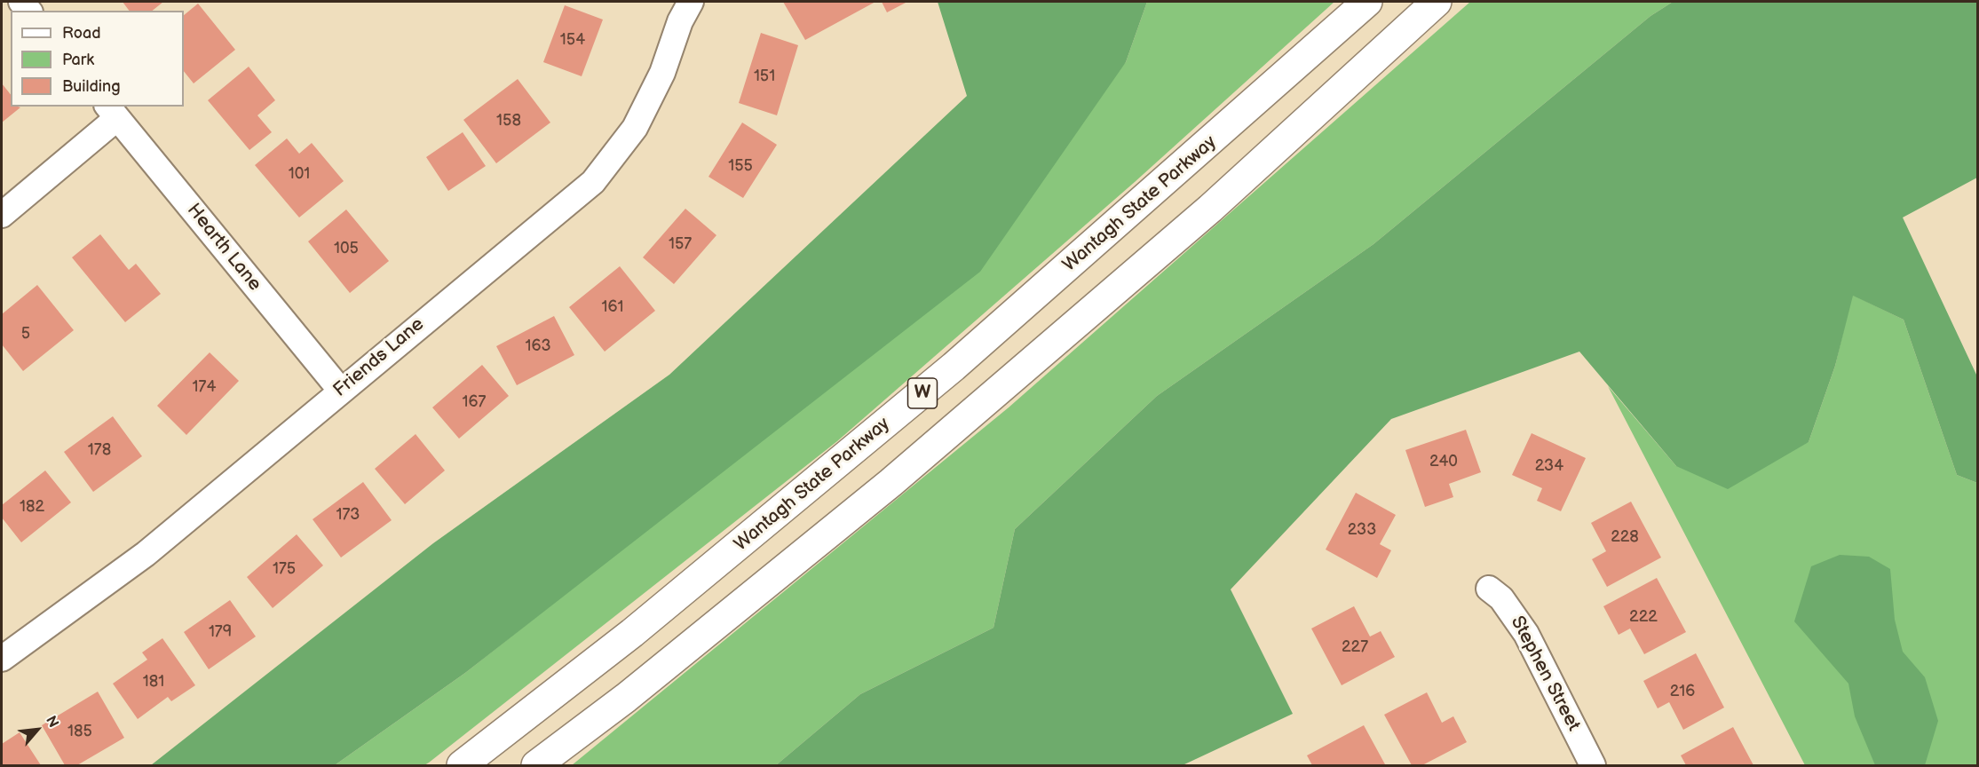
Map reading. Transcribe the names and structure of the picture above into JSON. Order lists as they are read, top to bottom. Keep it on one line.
{"streets":{"highway":["Wantagh State Parkway","W"],"street":["Hearth Lane","Friends Lane","Stephen Street"]},"crossings":[["Hearth Lane","Friends Lane"]],"house_numbers":["154","151","158","155","101","157","105","161","5","163","174","167","178","240","234","182","173","233","228","175","222","179","227","181","216","185"],"legend":["Road","Park","Building"],"north":"top right"}
